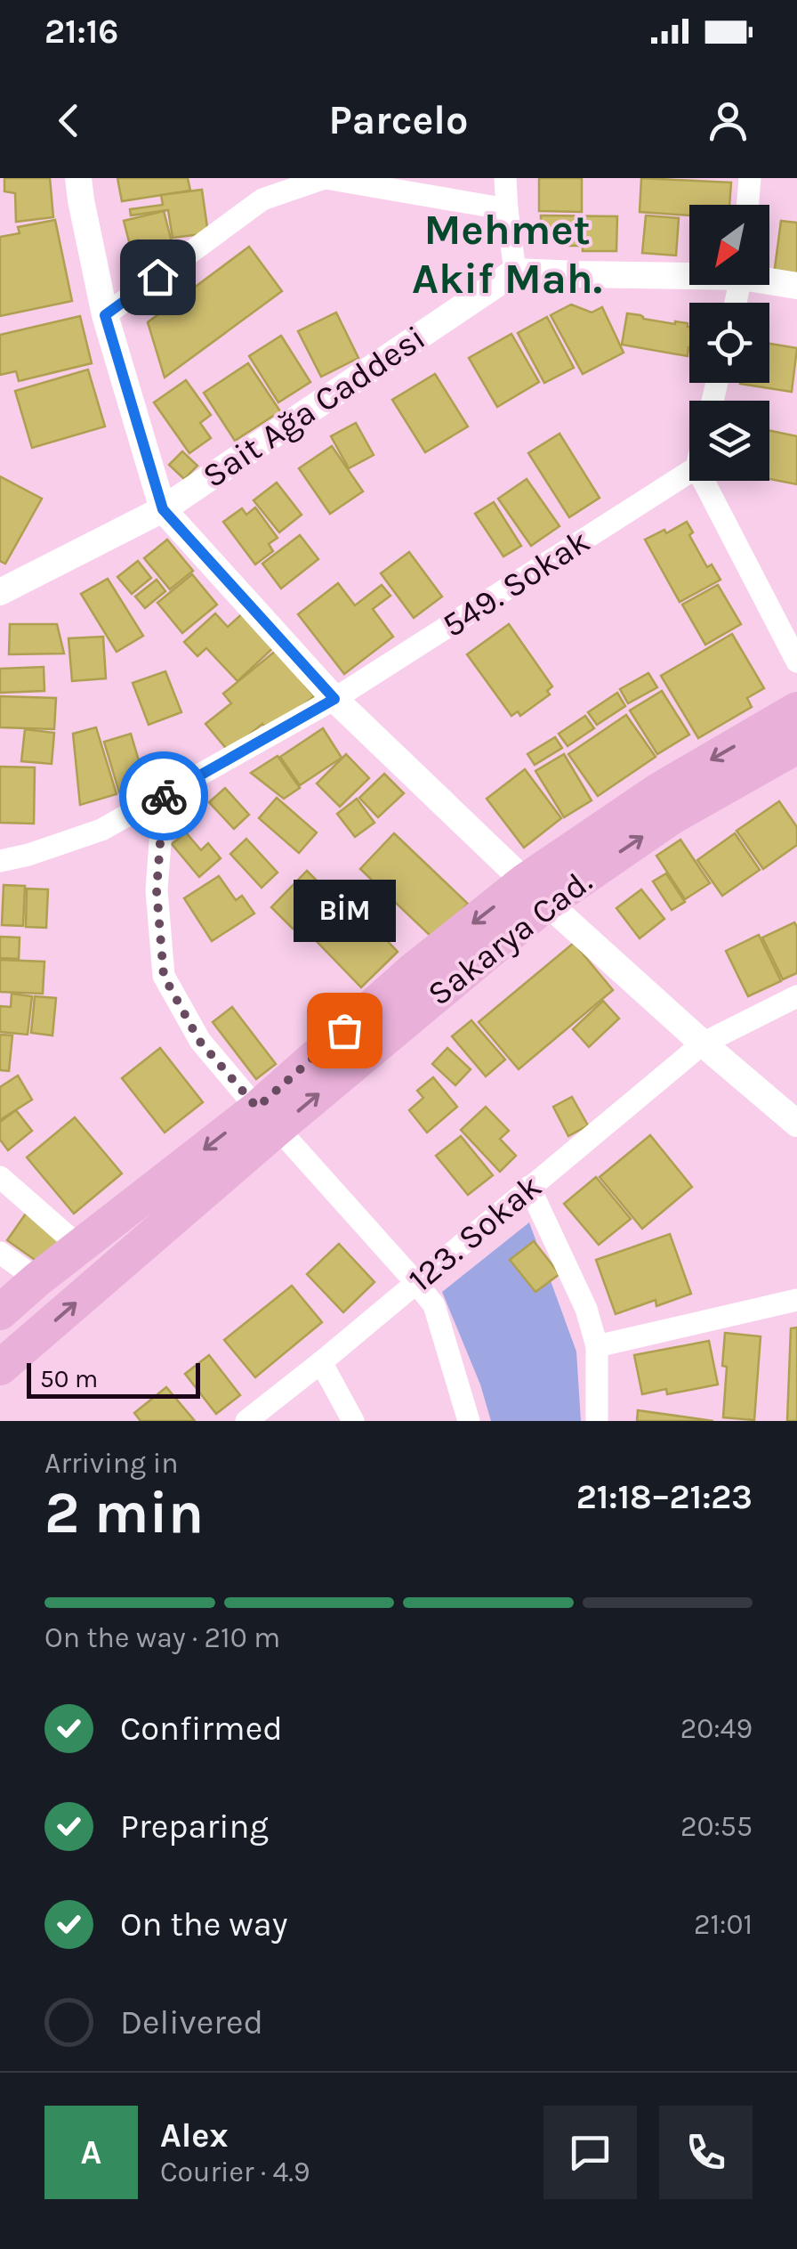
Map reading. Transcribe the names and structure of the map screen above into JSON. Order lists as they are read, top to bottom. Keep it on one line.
{"streets":{"main road":["Sakarya Cad."],"street":["Sait Ağa Caddesi","549. Sokak","123. Sokak"]},"districts":["Mehmet Akif Mah."],"places":["BİM"],"scale_bar":"50 m","north":"bottom left","page":{"status":"21:16","header":"Parcelo","bubble":"BİM","scale":"50 m","heading":["2 min","Arriving in","21:18–21:23"],"panel":["Alex","Courier · 4.9"],"bar":"On the way · 210 m","list":[["Confirmed","20:49"],["Preparing","20:55"],["On the way","21:01"],"Delivered"],"round":"A"}}
